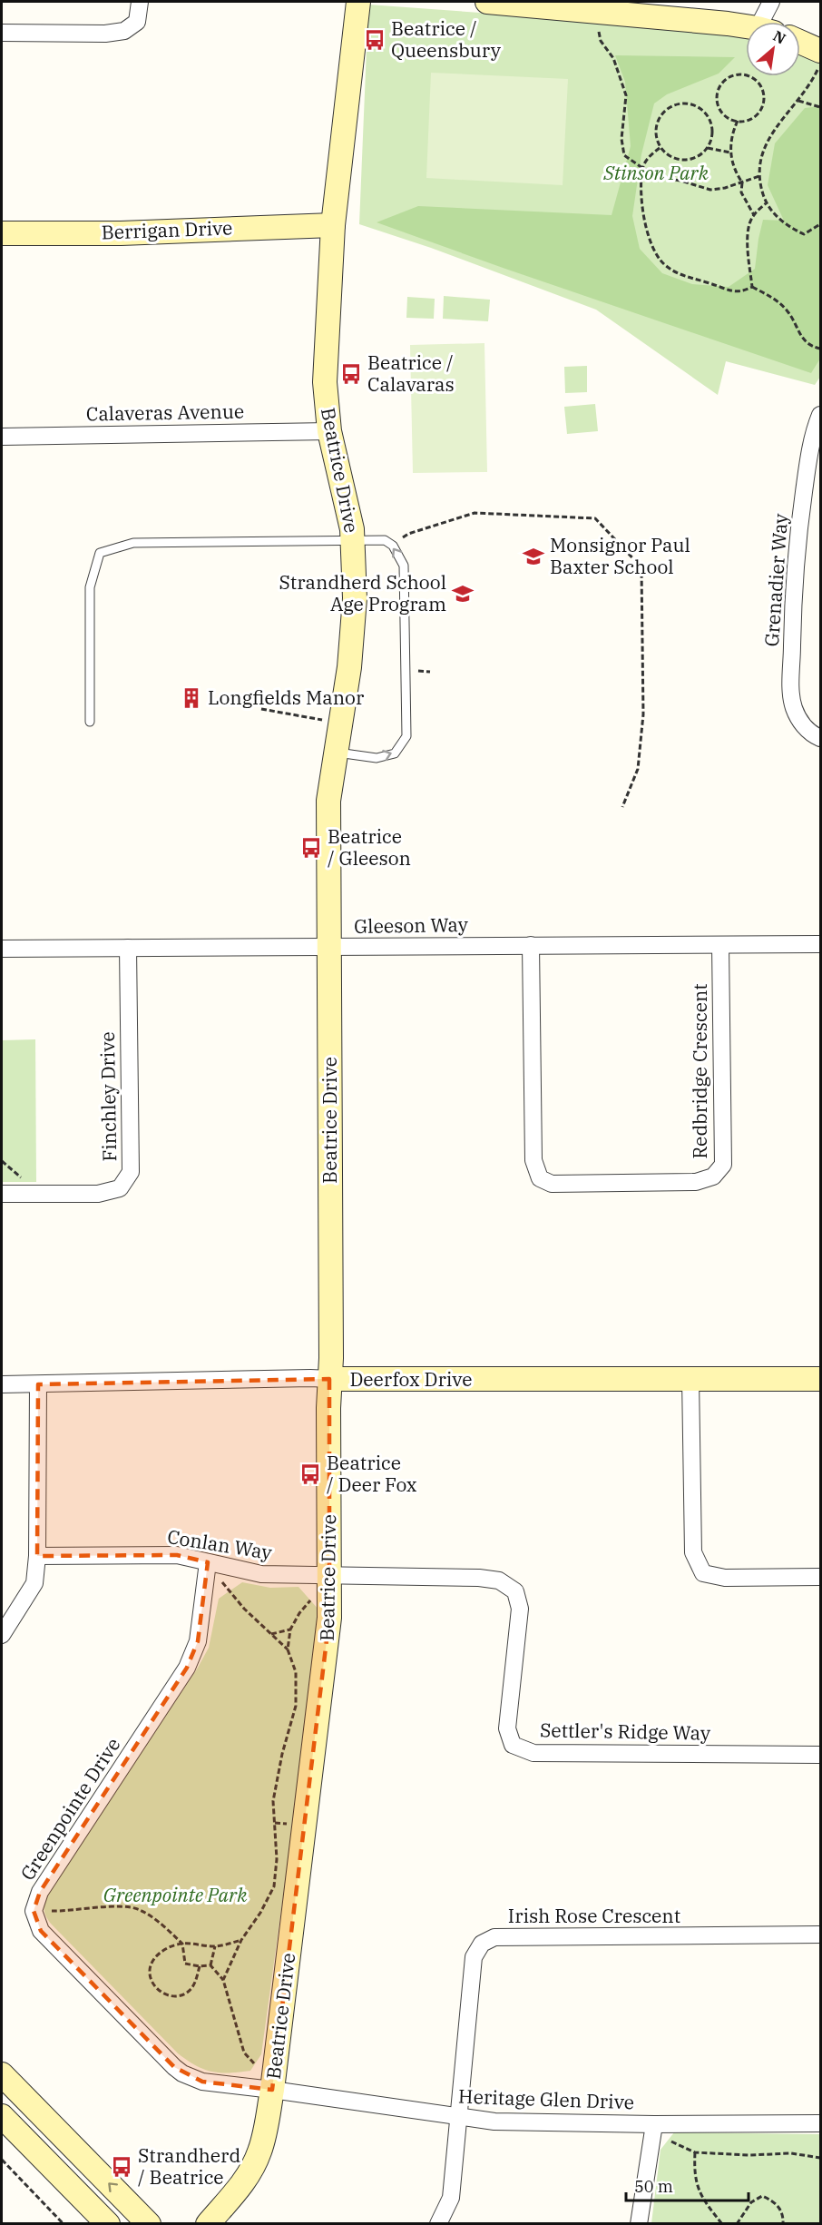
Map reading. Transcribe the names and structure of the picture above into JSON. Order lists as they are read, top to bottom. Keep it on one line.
{"streets":{"street":["Berrigan Drive","Calaveras Avenue","Beatrice Drive","Grenadier Way","Gleeson Way","Redbridge Crescent","Finchley Drive","Deerfox Drive","Conlan Way","Settler's Ridge Way","Greenpointe Drive","Irish Rose Crescent","Heritage Glen Drive"]},"crossings":[["Berrigan Drive","Beatrice Drive"],["Calaveras Avenue","Beatrice Drive"],["Beatrice Drive","Gleeson Way"],["Beatrice Drive","Deerfox Drive"],["Beatrice Drive","Conlan Way"],["Beatrice Drive","Settler's Ridge Way"],["Beatrice Drive","Greenpointe Drive"],["Beatrice Drive","Heritage Glen Drive"],["Gleeson Way","Redbridge Crescent"],["Gleeson Way","Finchley Drive"],["Conlan Way","Settler's Ridge Way"],["Conlan Way","Greenpointe Drive"],["Greenpointe Drive","Heritage Glen Drive"],["Irish Rose Crescent","Heritage Glen Drive"]],"parks":["Stinson Park","Greenpointe Park"],"places":{"bus stop":["Beatrice / Queensbury","Beatrice / Calavaras","Beatrice / Gleeson","Beatrice / Deer Fox","Strandherd / Beatrice"],"school or university":["Monsignor Paul Baxter School","Strandherd School Age Program"],"building":["Longfields Manor"]},"scale_bar":"50 m","north":"top right"}
